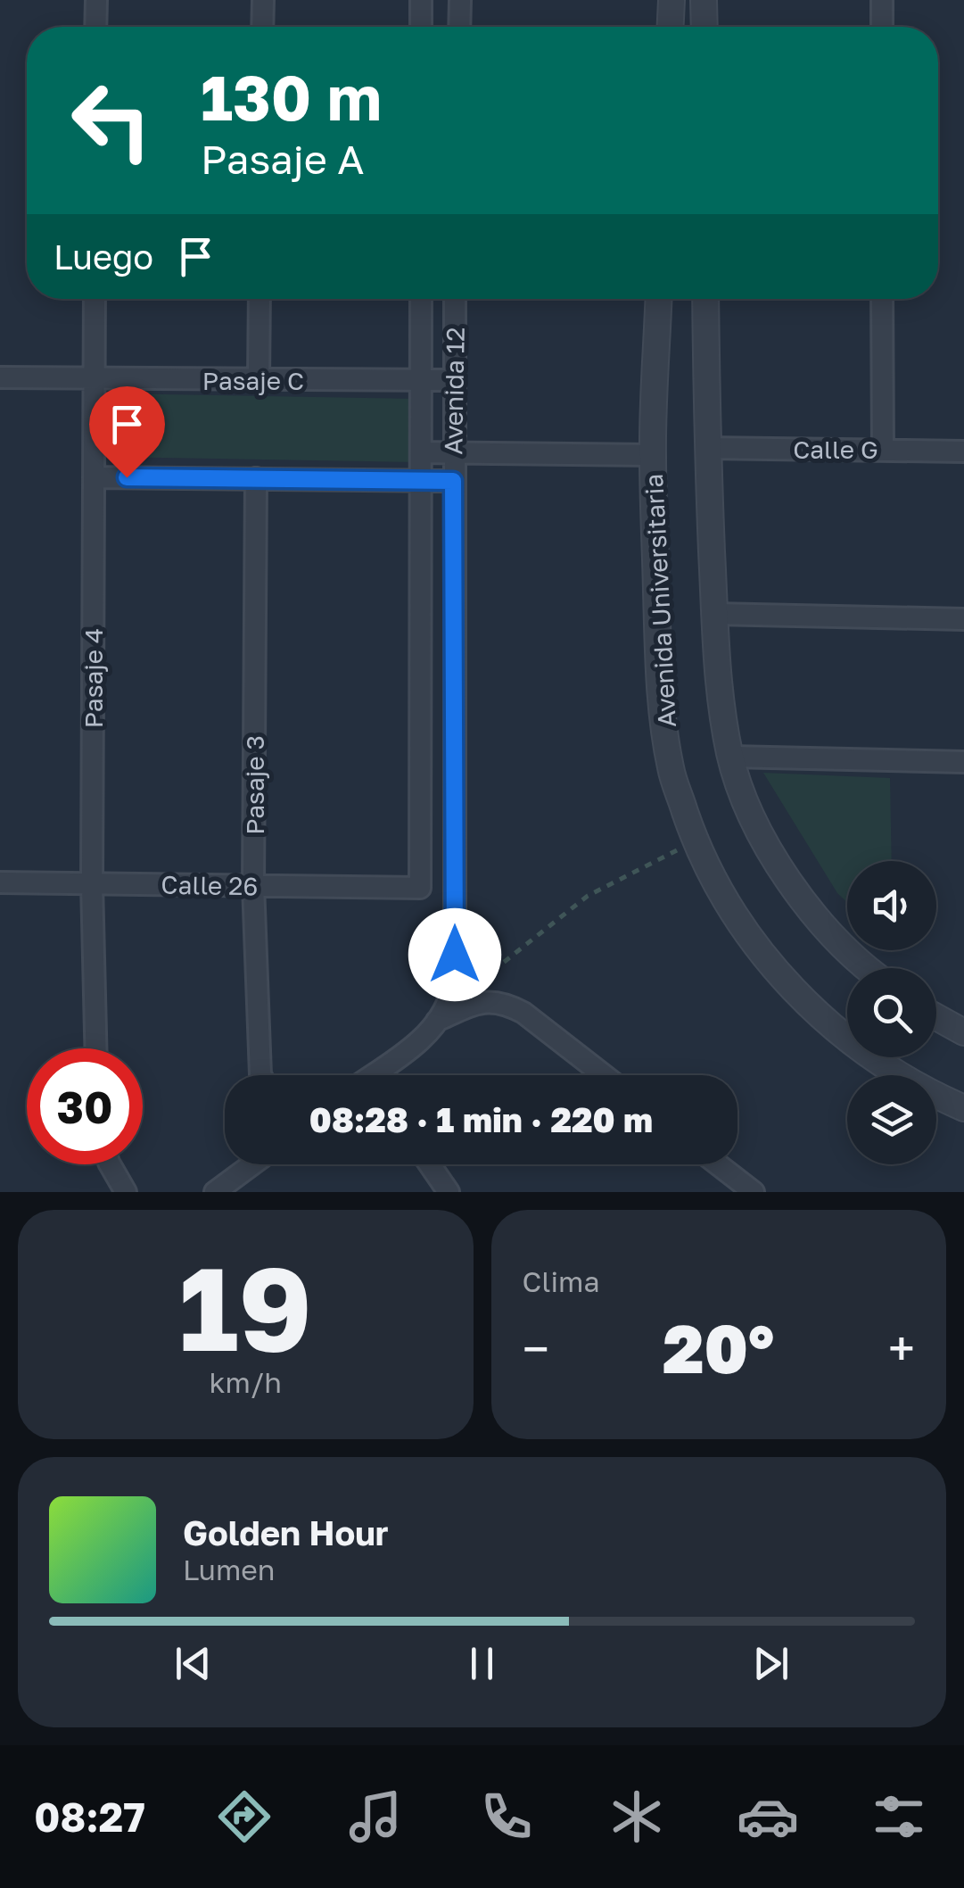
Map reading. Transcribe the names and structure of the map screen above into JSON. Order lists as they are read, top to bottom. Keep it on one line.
{"streets":{"street":["Pasaje C","Avenida 12","Calle G","Avenida Universitaria","Pasaje 4","Pasaje 3","Calle 26"]},"crossings":[["Pasaje C","Avenida 12"],["Pasaje C","Pasaje 4"],["Avenida 12","Calle 26"],["Pasaje 4","Calle 26"],["Pasaje 3","Calle 26"]],"page":{"turn":["130 m","Pasaje A"],"then":"Luego","limit":"30","trip":"08:28 · 1 min · 220 m","tile":[["19","km/h"],"Clima"],"heat":["−","20°","+"],"song":["Golden Hour","Lumen"],"tabs":"08:27"}}
